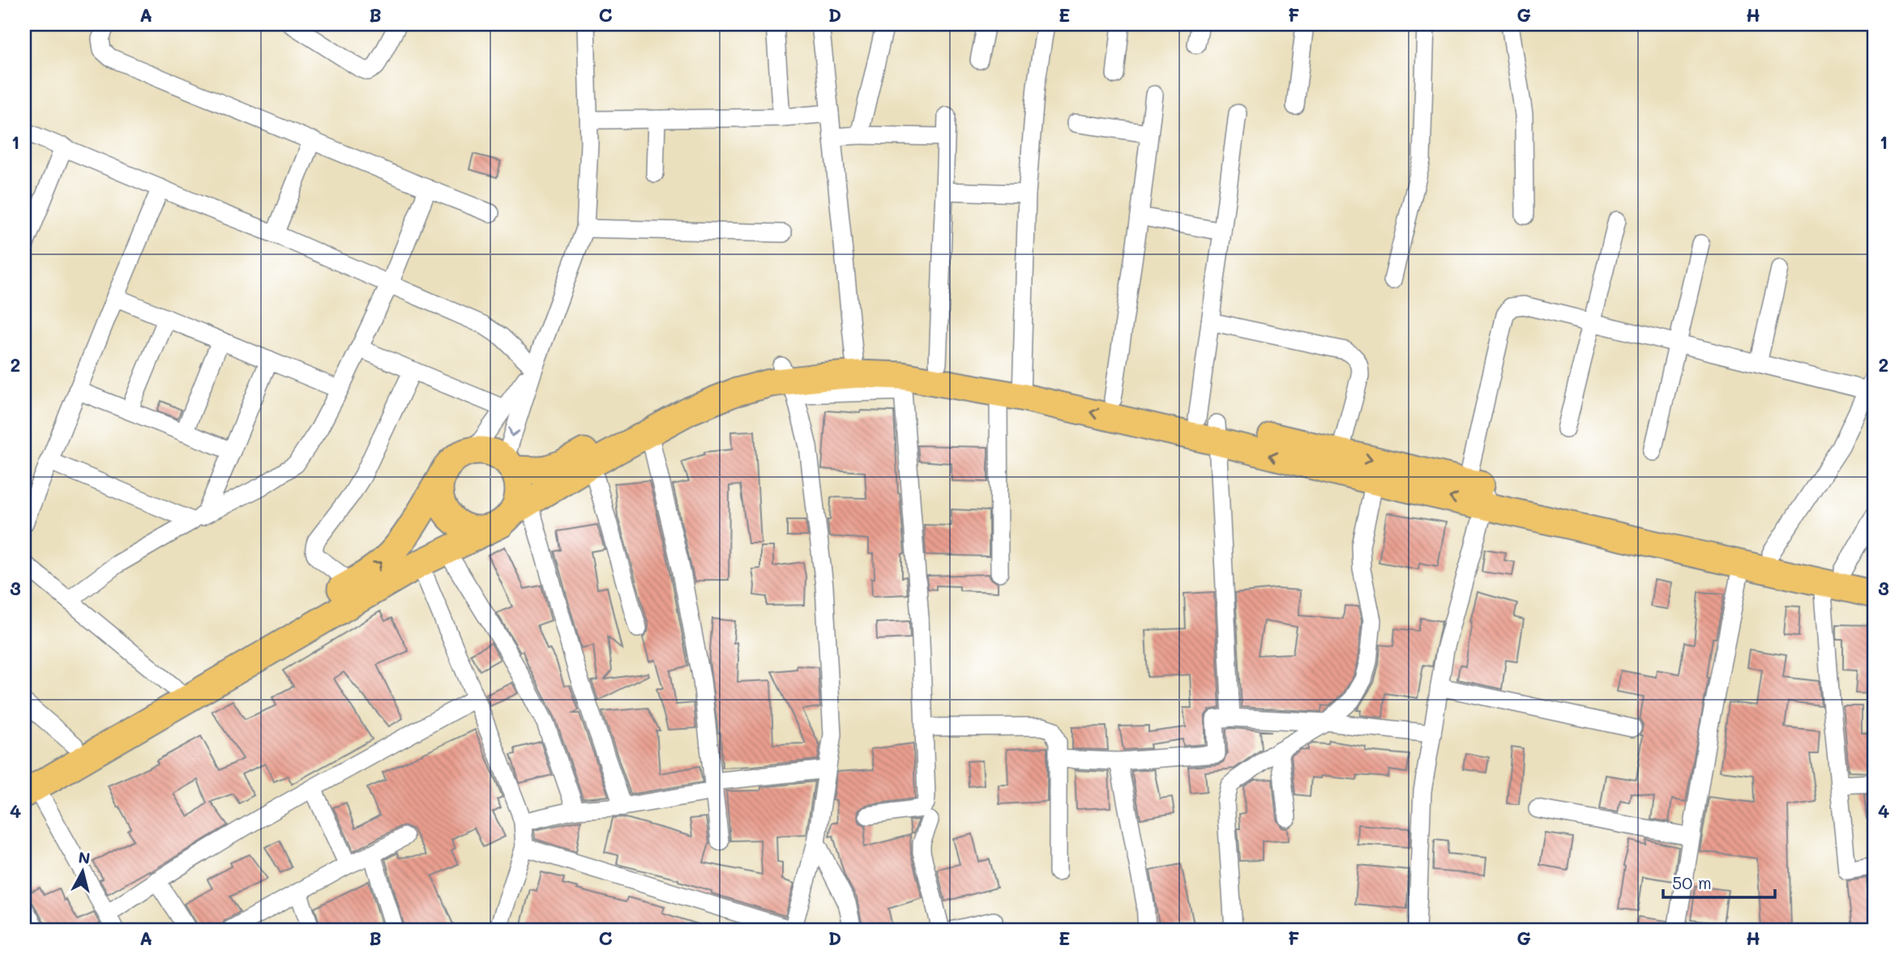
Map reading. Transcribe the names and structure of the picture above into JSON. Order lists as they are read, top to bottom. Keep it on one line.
{"scale_bar":"50 m","north":"top","grid":{"columns":["A","B","C","D","E","F","G","H"],"rows":["1","2","3","4"]}}
